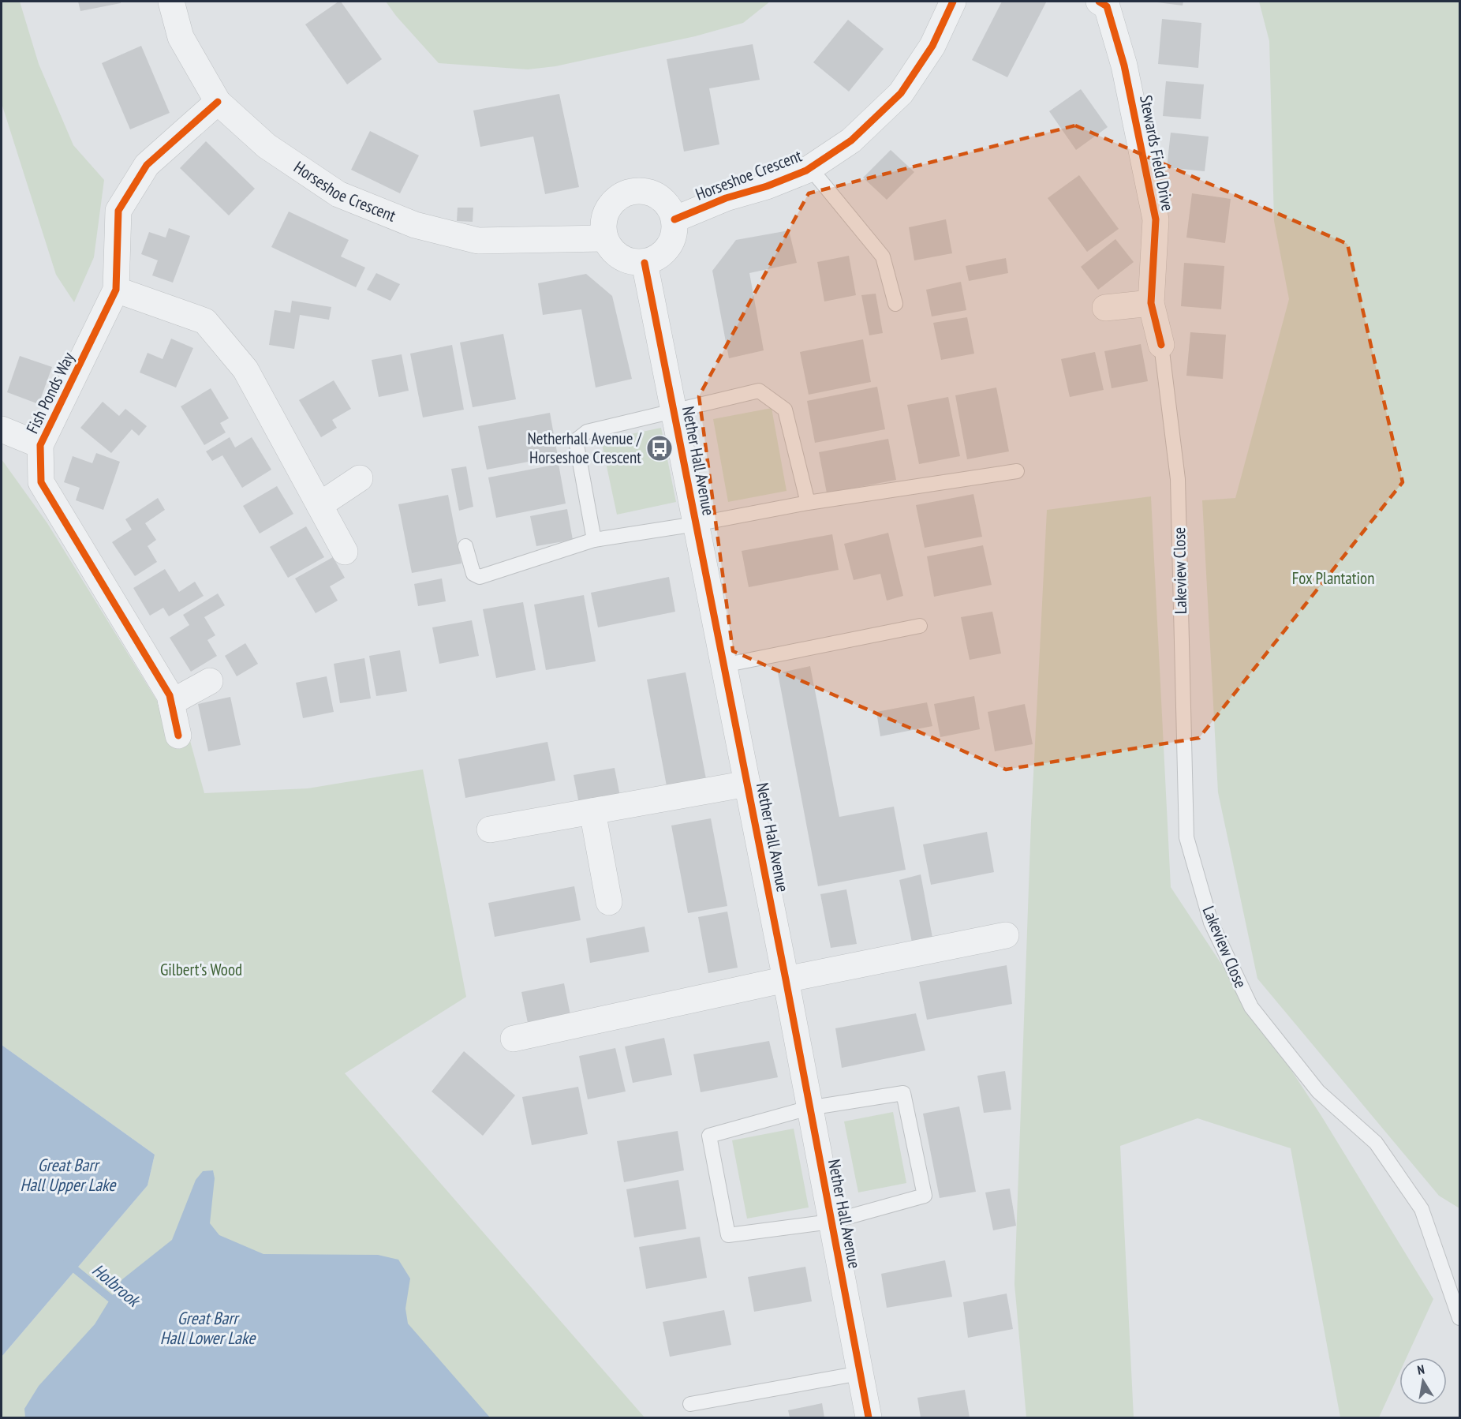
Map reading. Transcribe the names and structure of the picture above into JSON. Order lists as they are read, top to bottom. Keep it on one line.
{"streets":{"street":["Stewards Field Drive","Horseshoe Crescent","Fish Ponds Way","Nether Hall Avenue"],"lane":["Lakeview Close"]},"crossings":[["Stewards Field Drive","Lakeview Close"],["Horseshoe Crescent","Fish Ponds Way"],["Horseshoe Crescent","Nether Hall Avenue"]],"water":["Great Barr Hall Upper Lake","Holbrook","Great Barr Hall Lower Lake"],"parks":["Fox Plantation","Gilbert's Wood"],"places":{"bus stop":["Netherhall Avenue / Horseshoe Crescent"]},"north":"top"}
